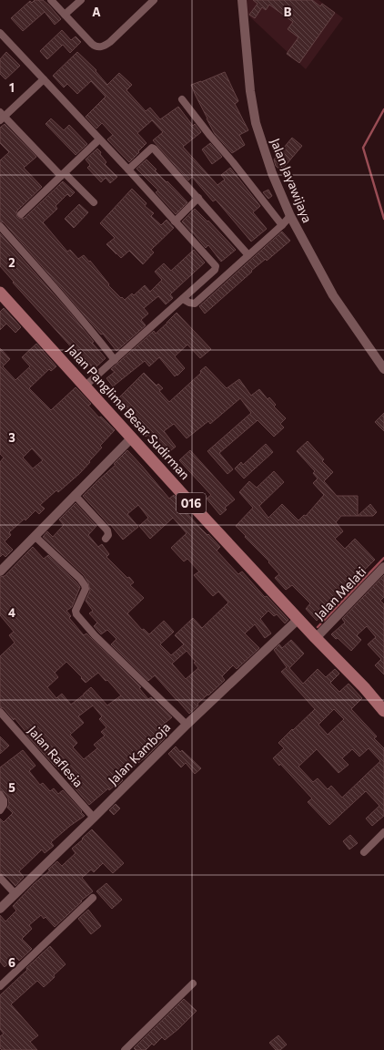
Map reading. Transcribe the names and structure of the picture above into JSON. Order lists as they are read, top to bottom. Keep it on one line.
{"streets":{"main road":["Jalan Panglima Besar Sudirman","016"],"street":["Jalan Jayawijaya","Jalan Melati","Jalan Kamboja","Jalan Raflesia"]},"crossings":[["Jalan Panglima Besar Sudirman","Jalan Melati"],["Jalan Panglima Besar Sudirman","Jalan Kamboja"],["Jalan Kamboja","Jalan Raflesia"]],"grid":{"columns":["A","B"],"rows":["1","2","3","4","5","6"]}}
